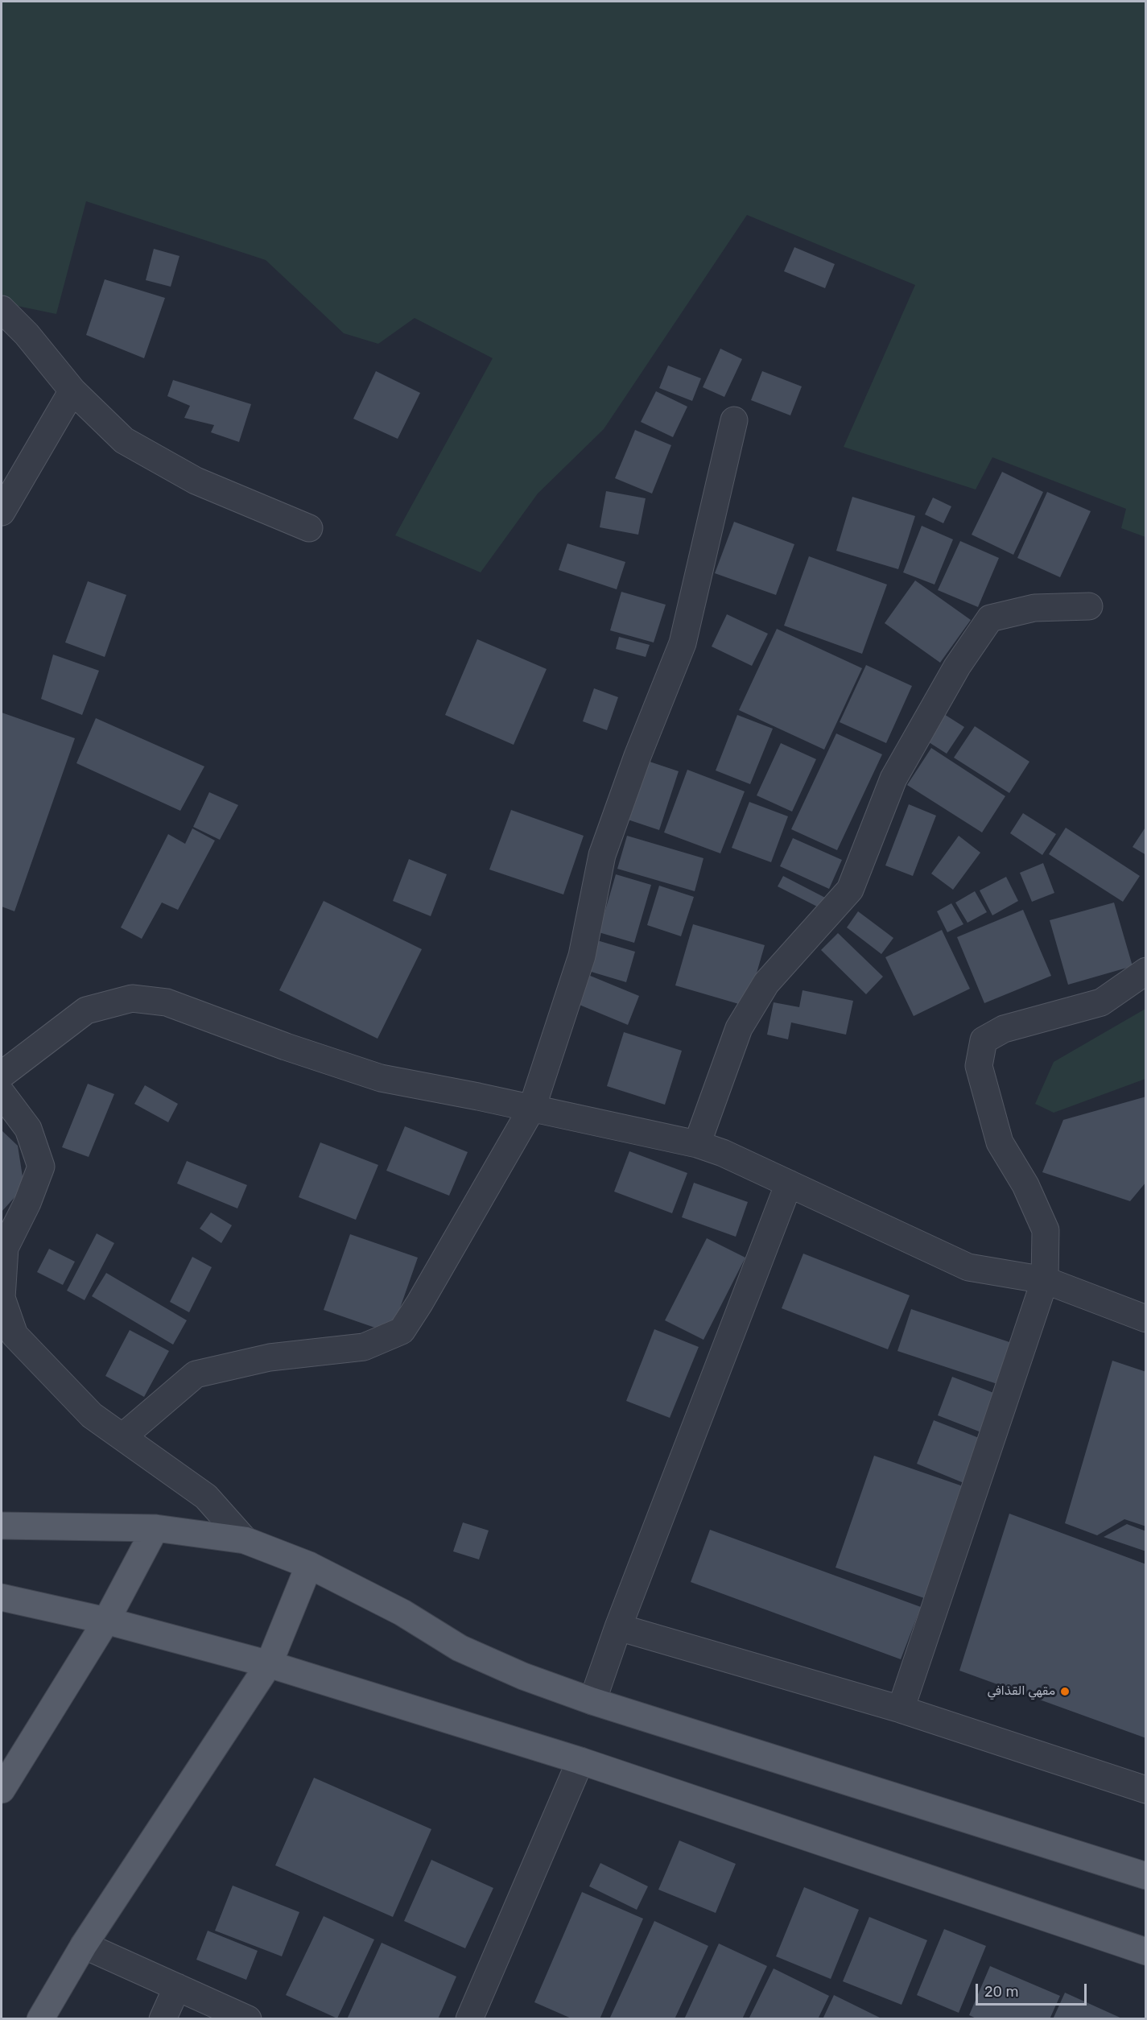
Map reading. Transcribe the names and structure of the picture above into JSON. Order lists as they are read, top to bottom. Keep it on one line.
{"places":["مقهي القذافي"],"scale_bar":"20 m"}
